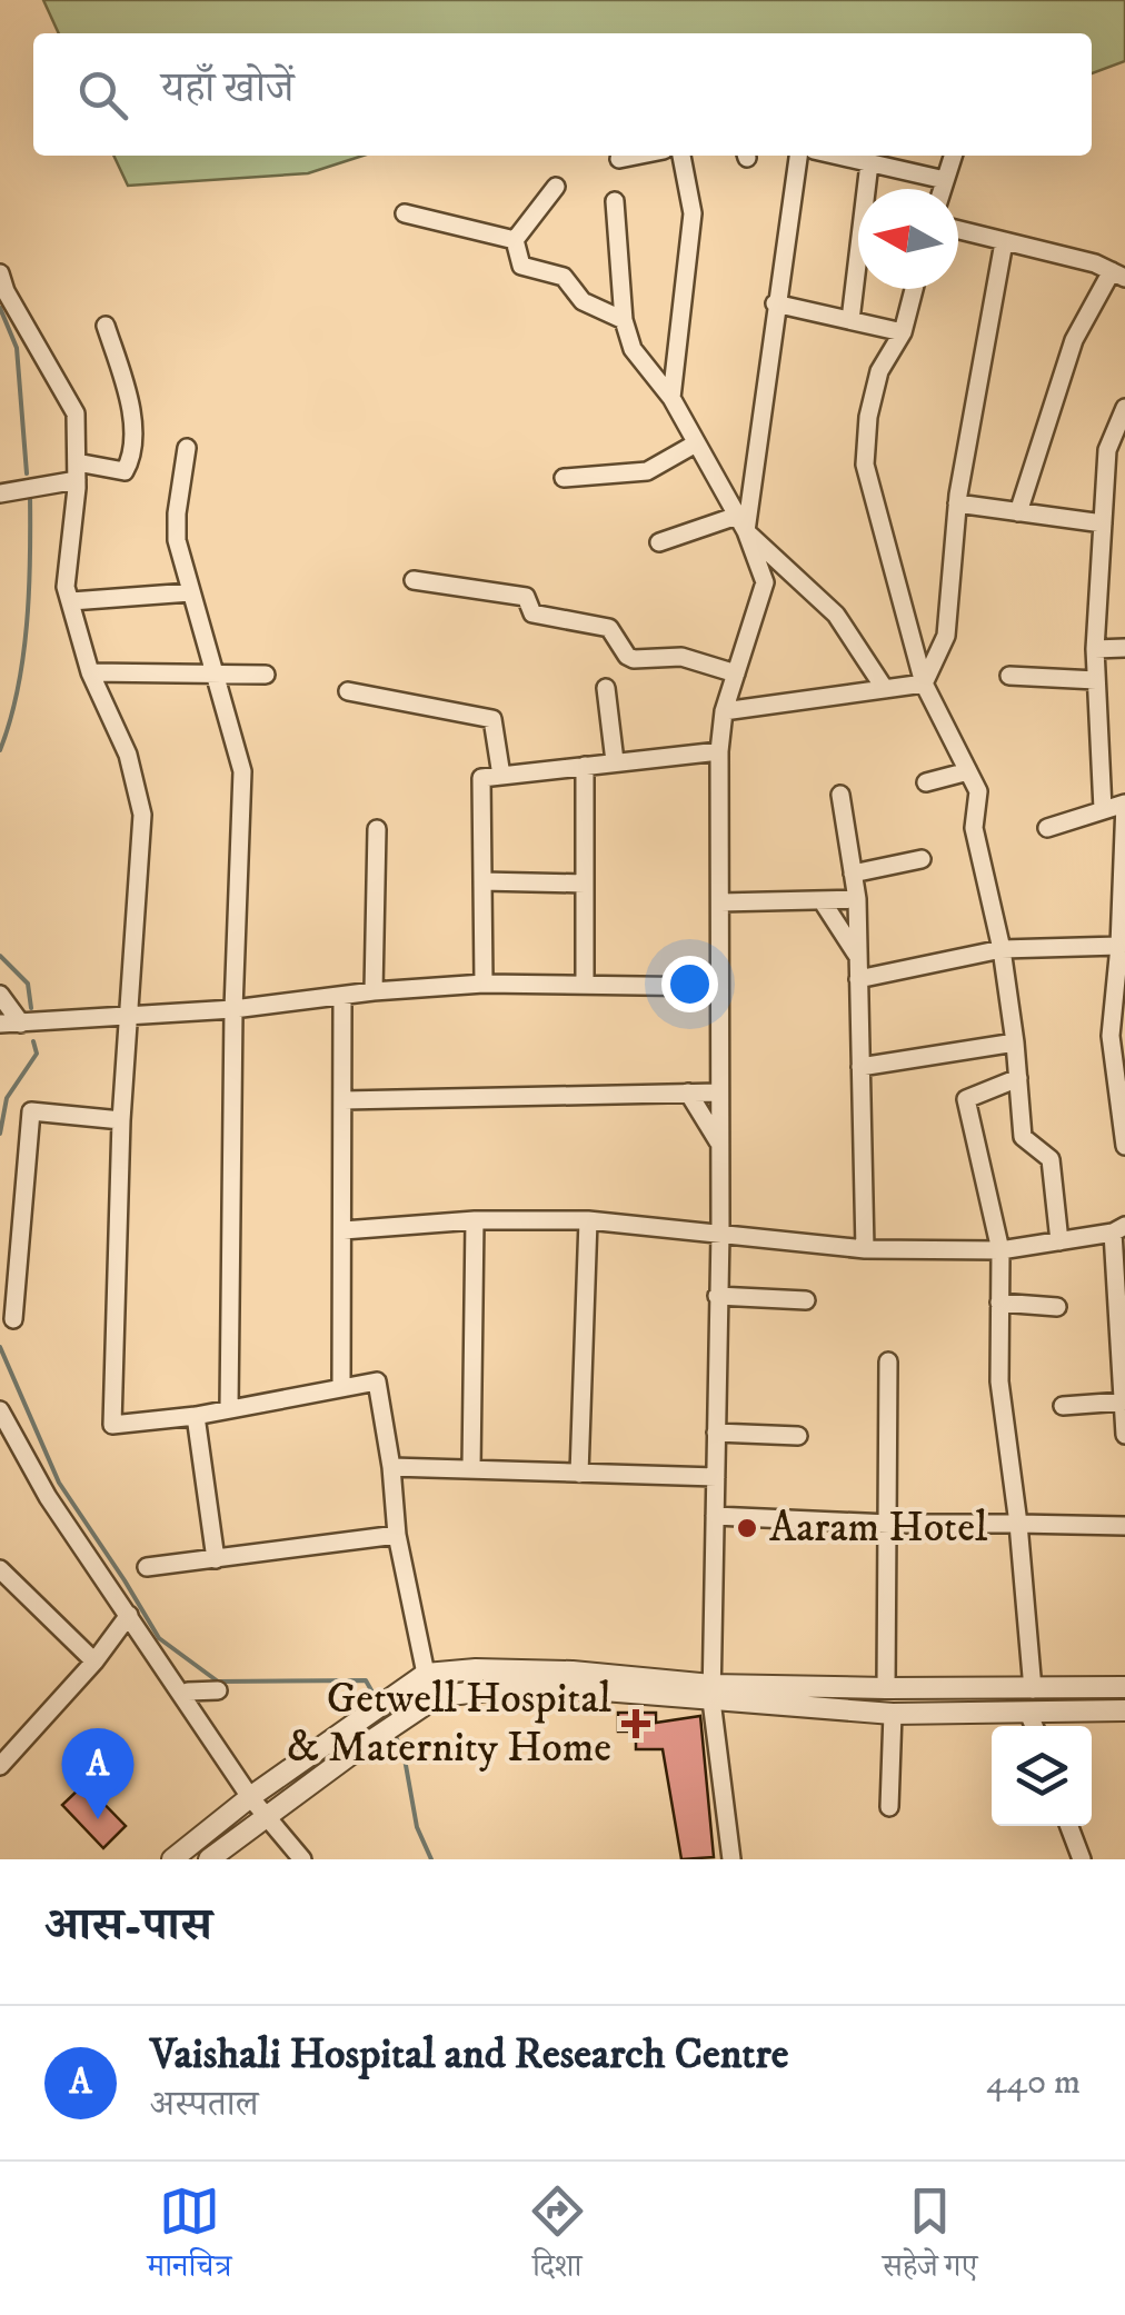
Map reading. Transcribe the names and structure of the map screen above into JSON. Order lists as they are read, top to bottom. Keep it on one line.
{"places":{"other":["Aaram Hotel"],"health":["Getwell Hospital & Maternity Home"]},"north":"left","page":{"search":"यहाँ खोजें","pins":"A","heading":"आस-पास","list":[{"mark":"A","name":"Vaishali Hospital and Research Centre","note":"अस्पताल","value":"440 m"}],"nav":["मानचित्र","दिशा","सहेजे गए"]}}
